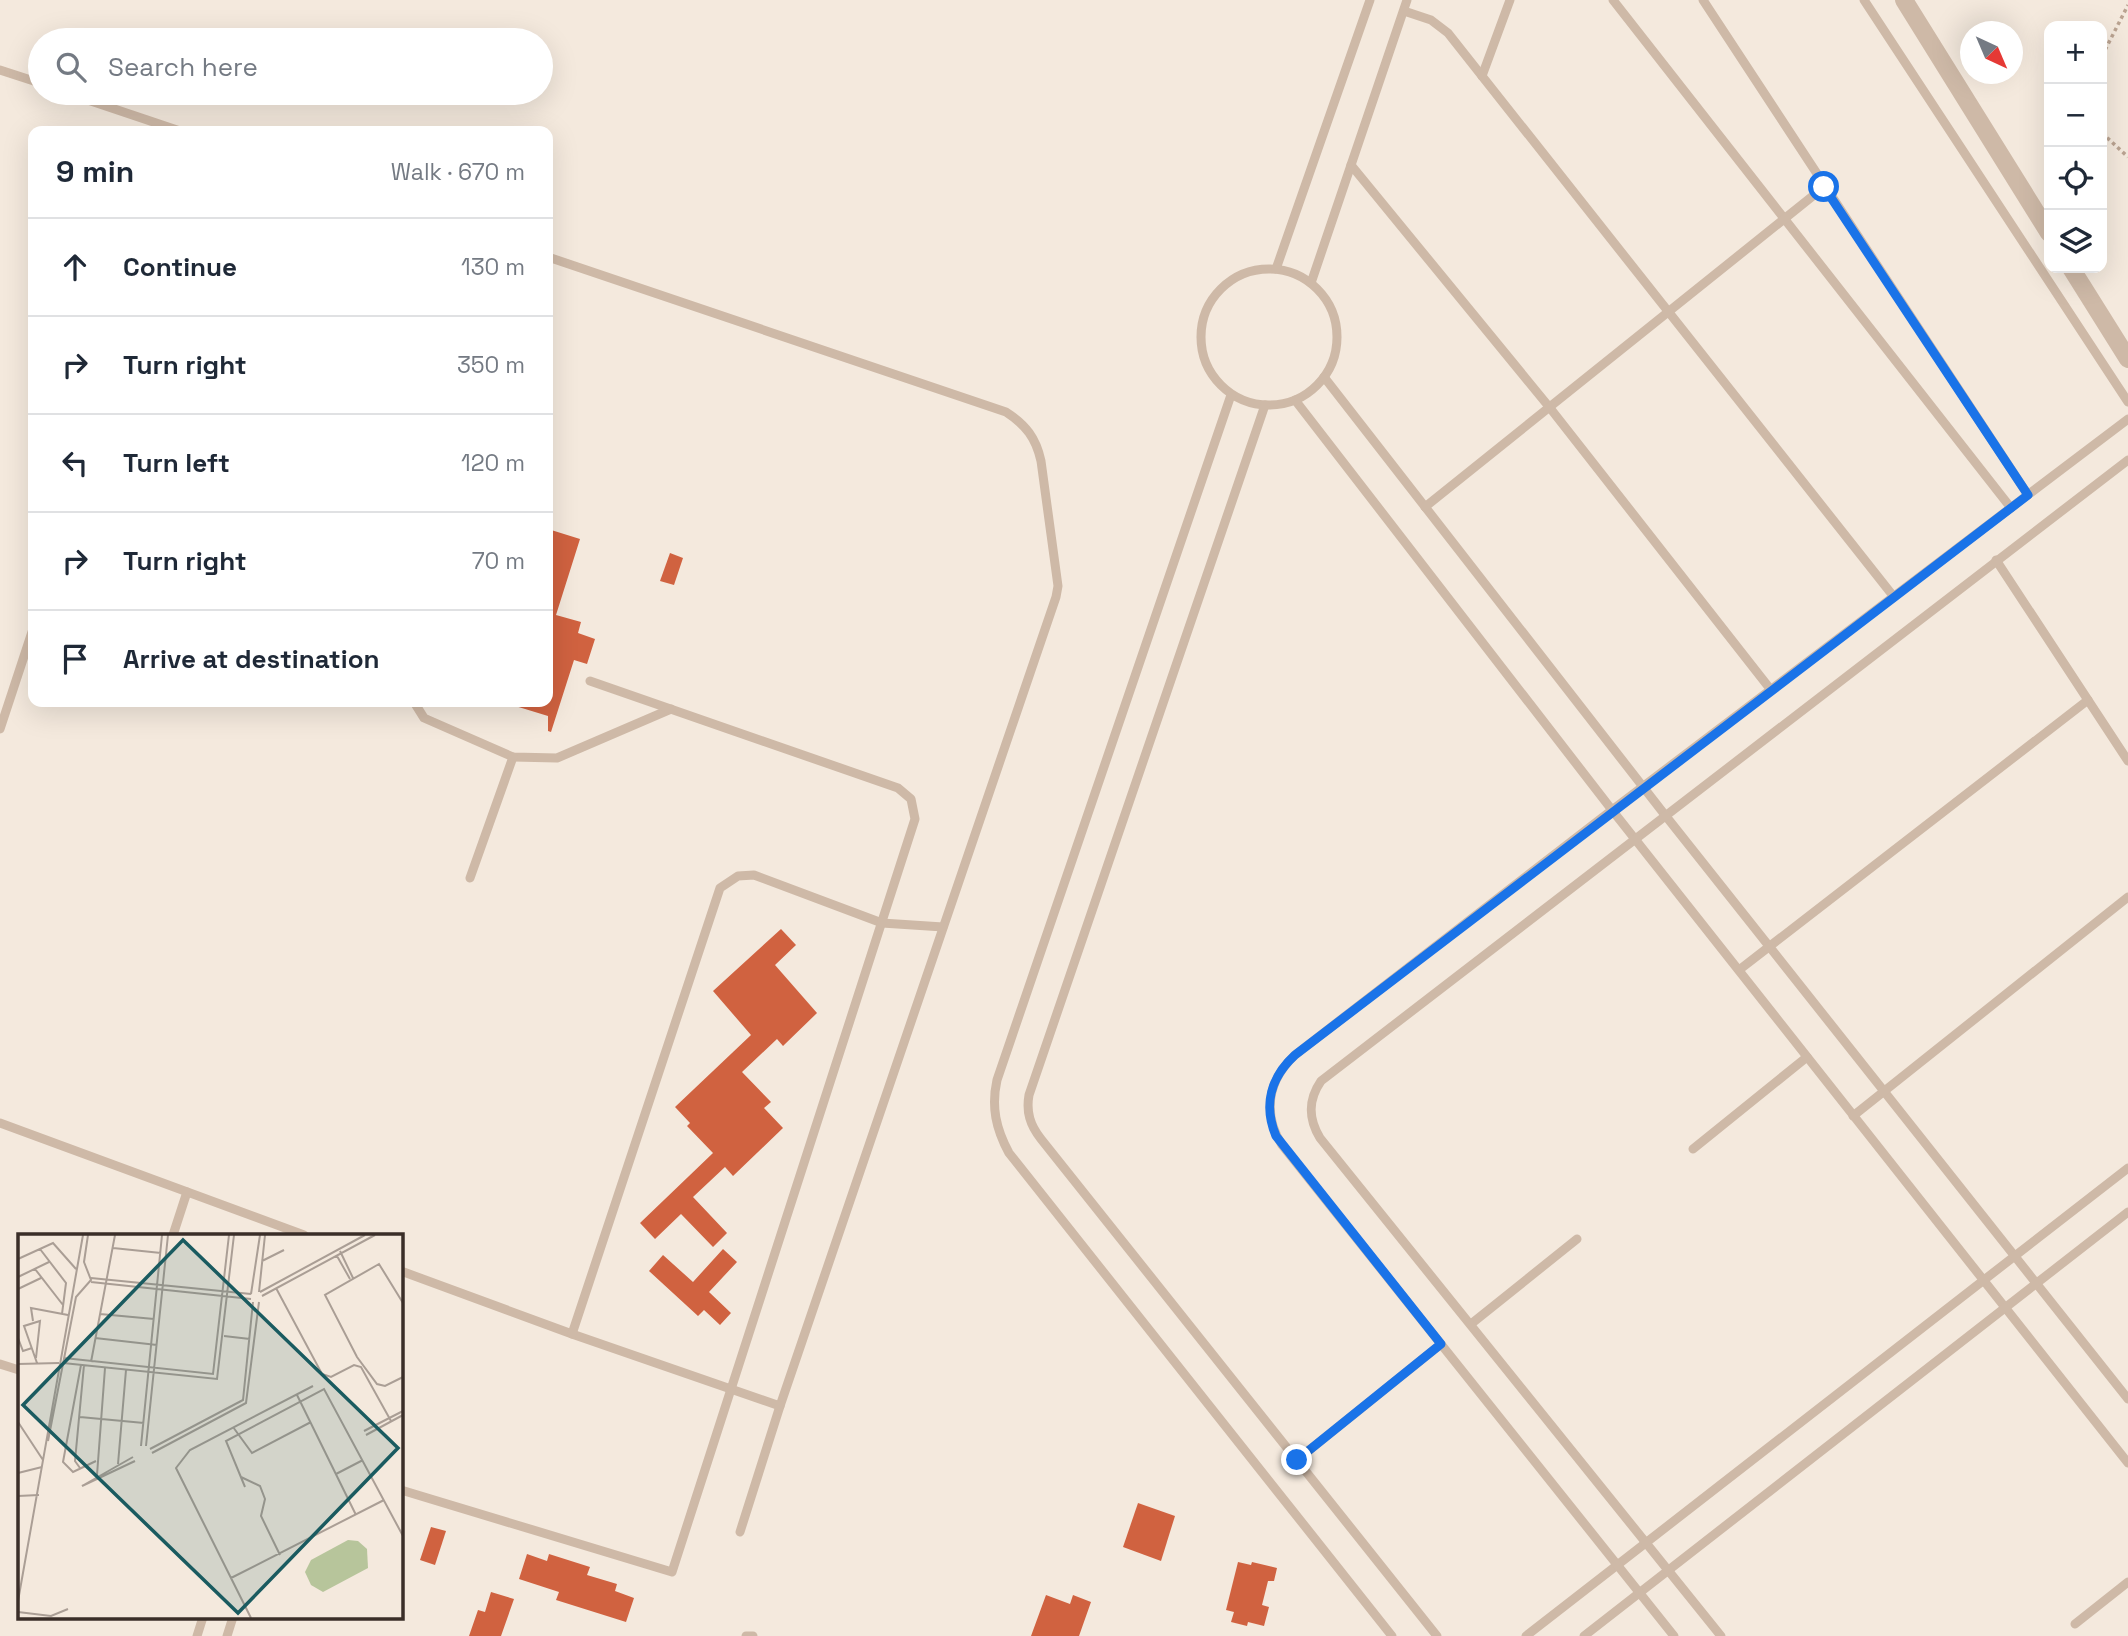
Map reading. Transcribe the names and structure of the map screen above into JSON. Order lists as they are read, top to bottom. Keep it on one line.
{"north":"bottom right","page":{"map_buttons":["+","−"],"search":"Search here","heading":["9 min","Walk · 670 m"],"list":[["Continue","130 m"],["Turn right","350 m"],["Turn left","120 m"],["Turn right","70 m"],"Arrive at destination"]}}
